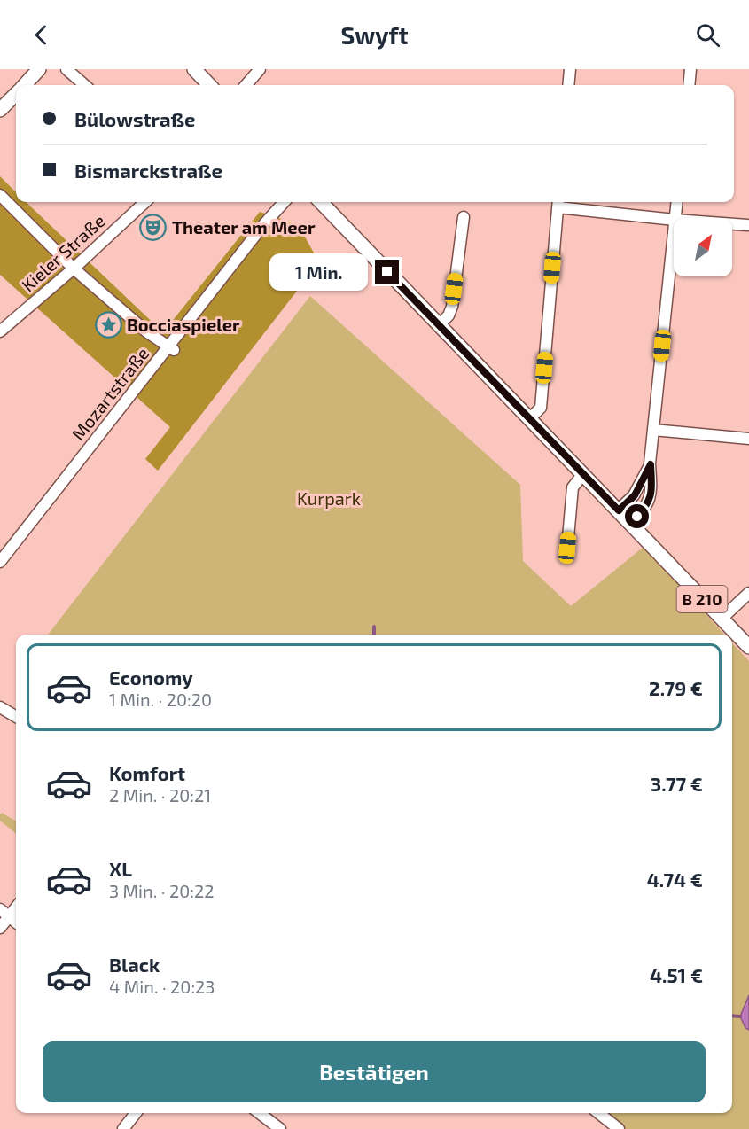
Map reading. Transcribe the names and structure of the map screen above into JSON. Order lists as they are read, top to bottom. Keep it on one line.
{"streets":{"main road":["B 210"],"street":["Kieler Straße","Mozartstraße"]},"parks":["Kurpark"],"places":{"theatre":["Theater am Meer"],"place":["Bocciaspieler"]},"north":"top right","page":{"header":"Swyft","banner":["Bülowstraße","Bismarckstraße"],"bubble":"1 Min.","list":[{"name":"Economy","note":"1 Min. · 20:20","value":"2.79 €"},{"name":"Komfort","note":"2 Min. · 20:21","value":"3.77 €"},{"name":"XL","note":"3 Min. · 20:22","value":"4.74 €"},{"name":"Black","note":"4 Min. · 20:23","value":"4.51 €"}],"buttons":"Bestätigen"}}
